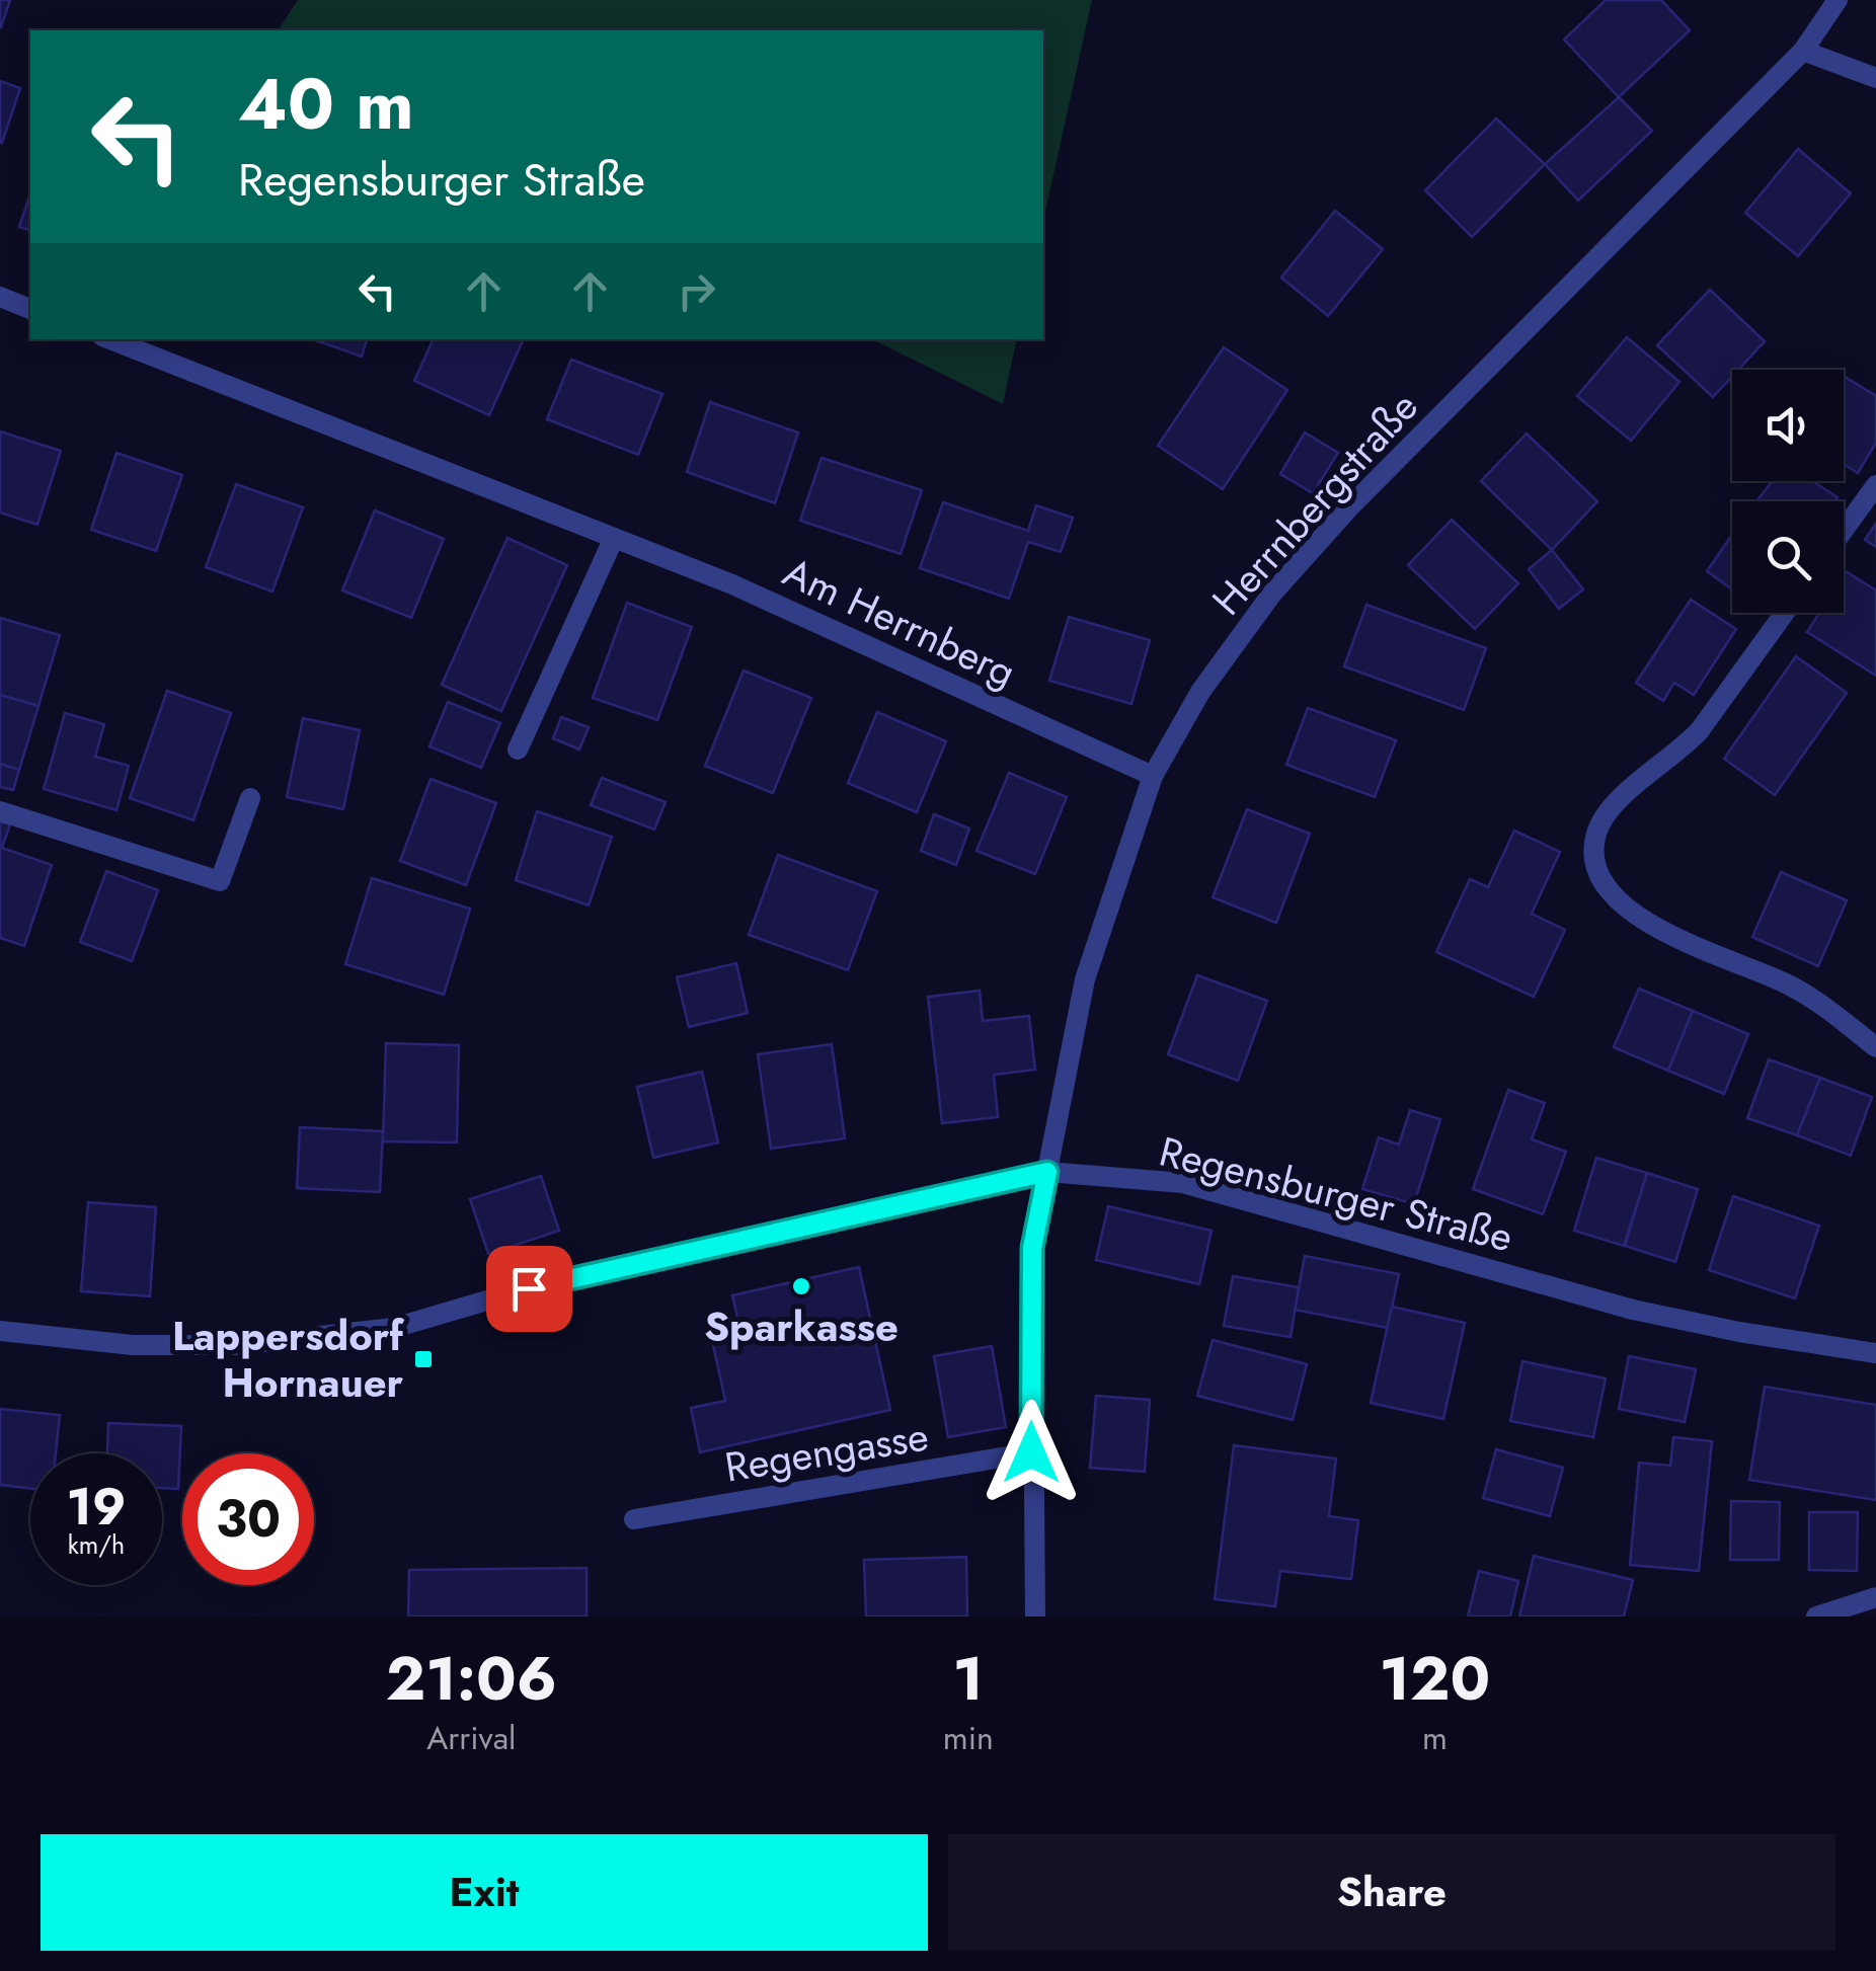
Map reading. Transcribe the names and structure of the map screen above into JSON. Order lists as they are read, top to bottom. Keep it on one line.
{"streets":{"street":["Herrnbergstraße","Am Herrnberg","Regensburger Straße","Regengasse"]},"crossings":[["Herrnbergstraße","Am Herrnberg"],["Herrnbergstraße","Regensburger Straße"]],"places":{"other":["Sparkasse"],"transit":["Lappersdorf Hornauer"]},"page":{"turn":["40 m","Regensburger Straße"],"speed":"19 km/h","limit":"30","eta":["21:06","Arrival","1","min","120","m"],"buttons":["Exit","Share"]}}
